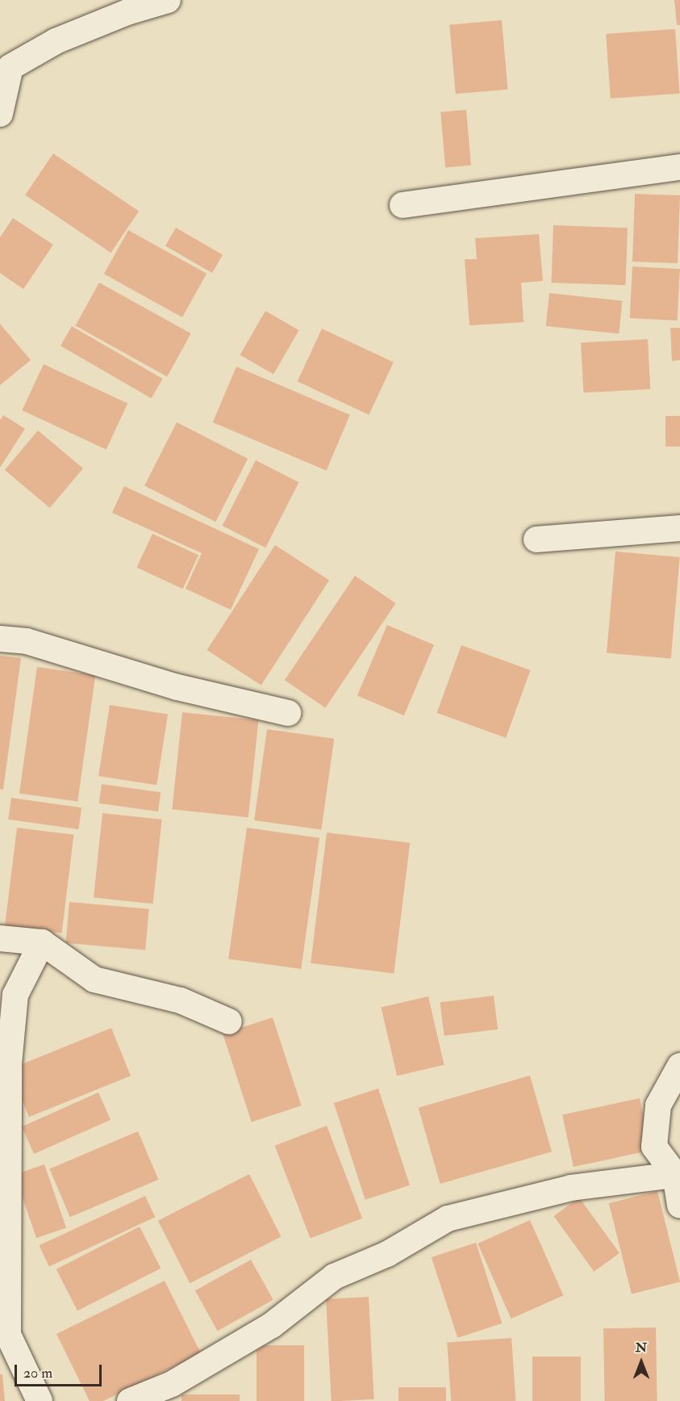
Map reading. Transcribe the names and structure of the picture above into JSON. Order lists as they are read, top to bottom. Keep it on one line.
{"scale_bar":"20 m","north":"top"}
